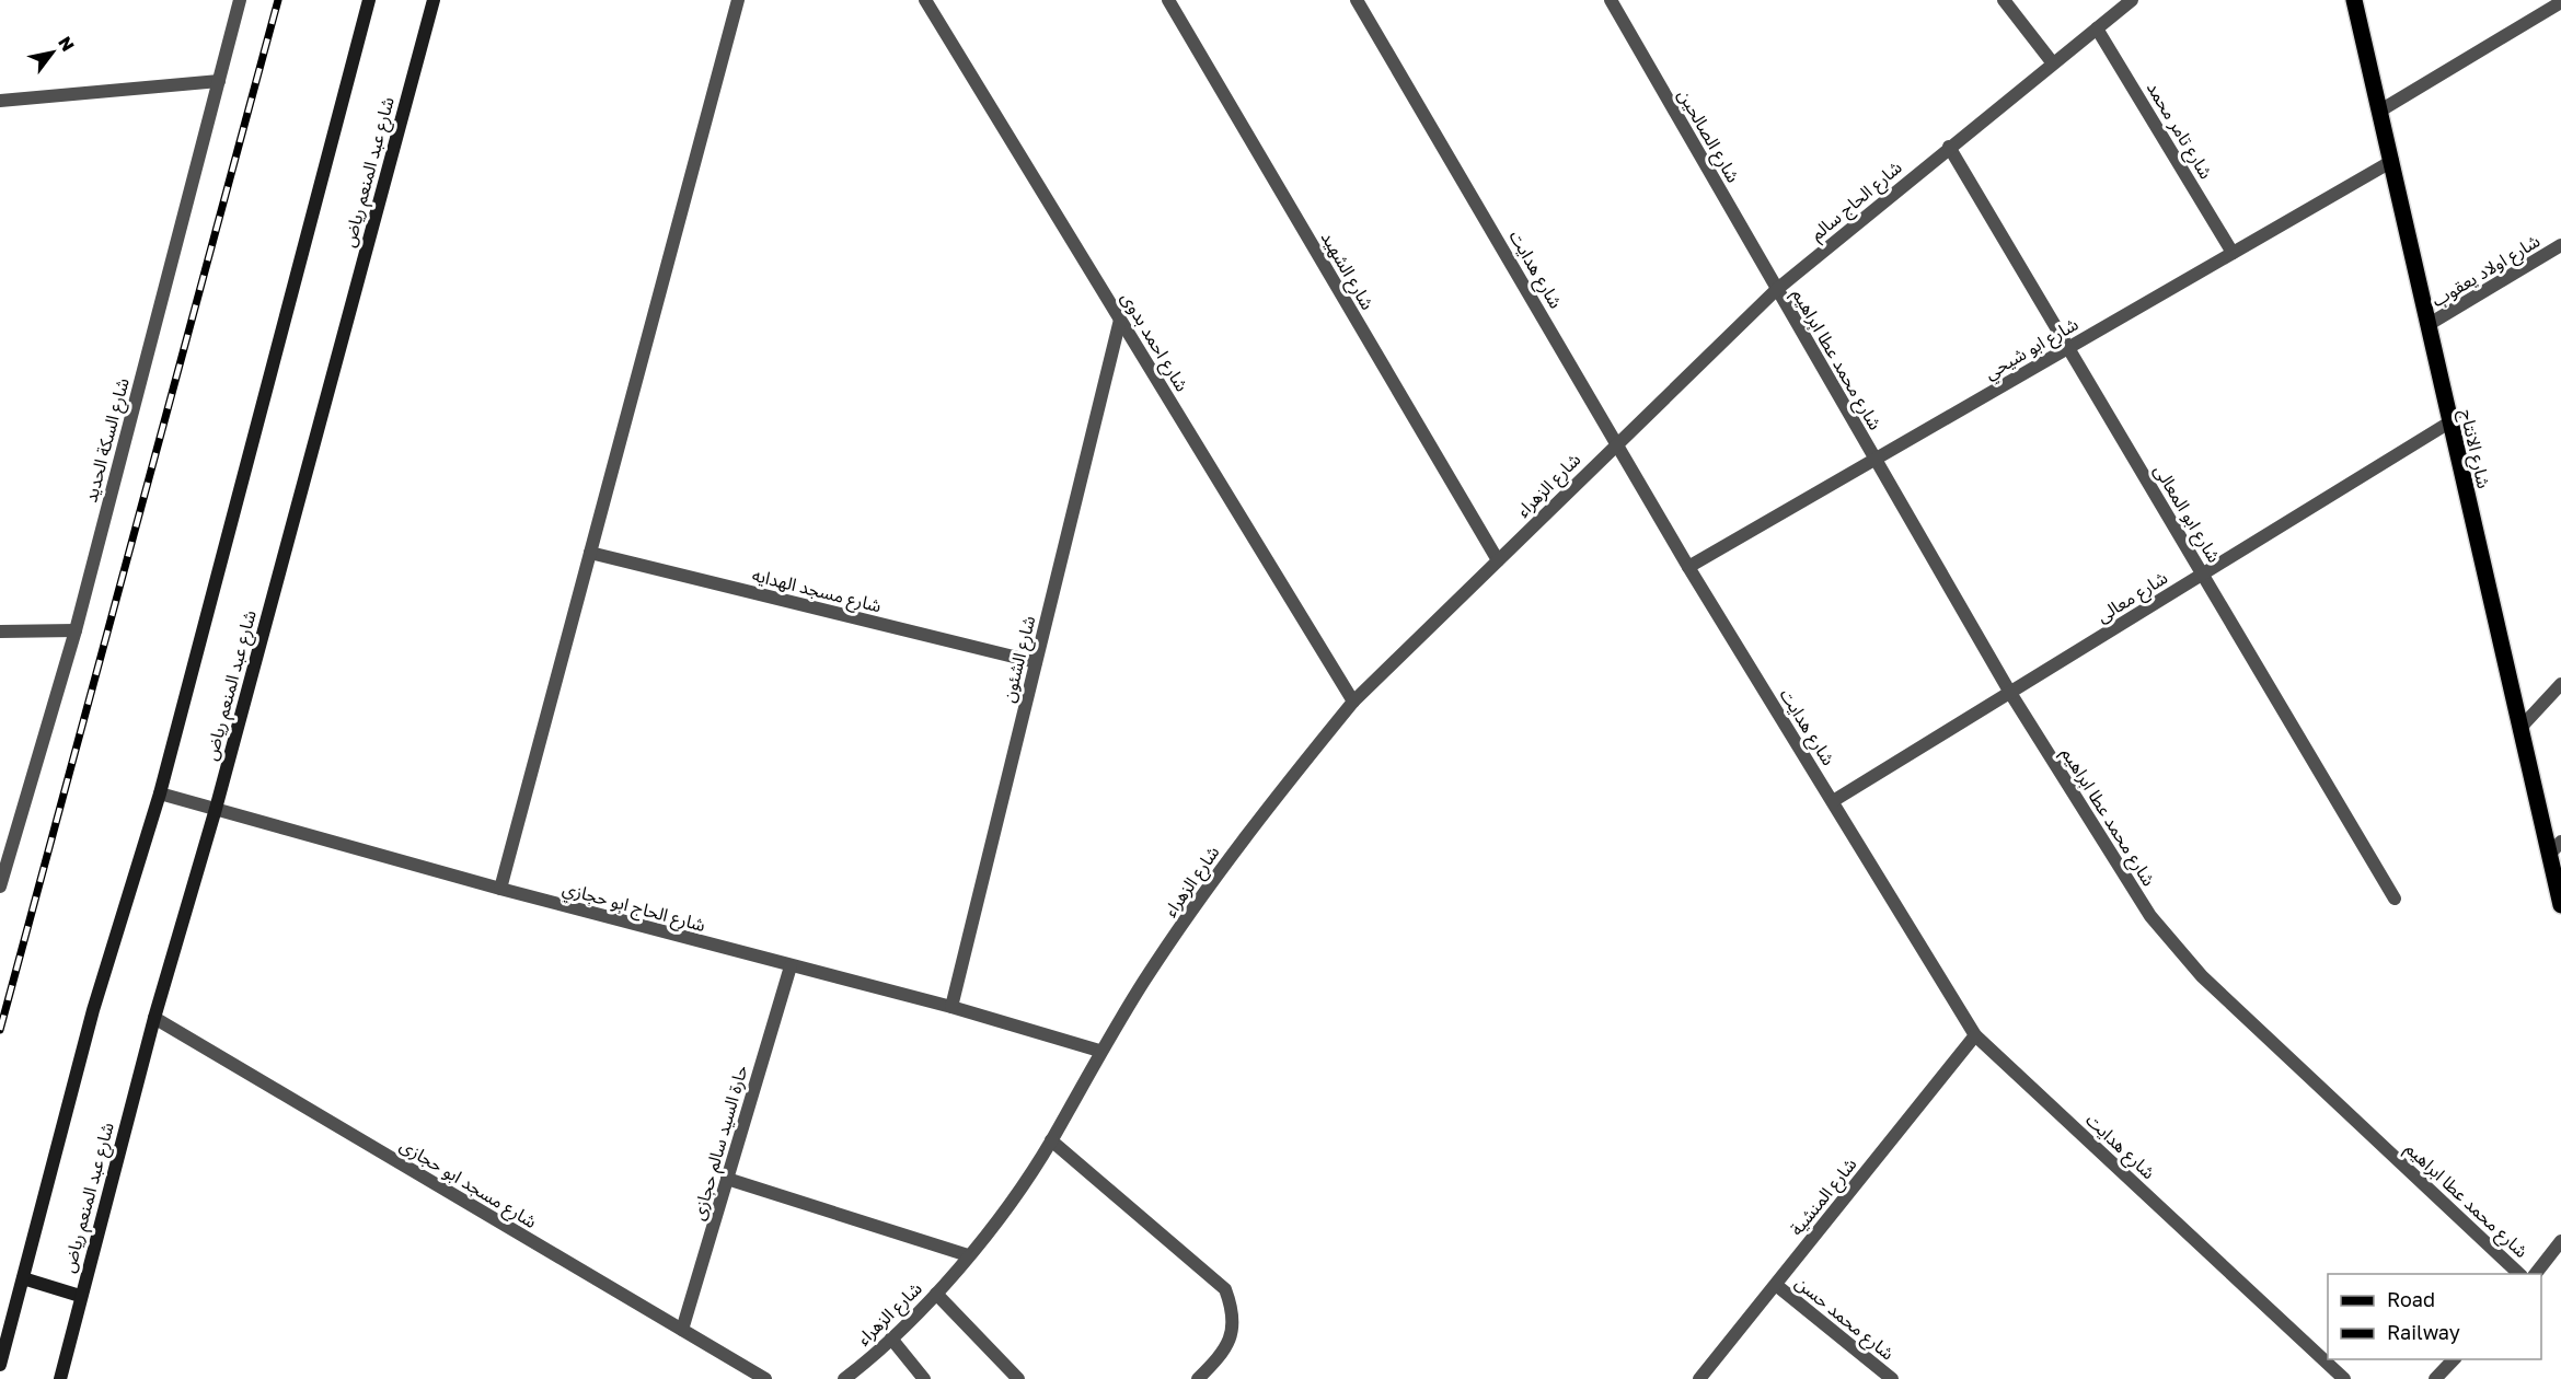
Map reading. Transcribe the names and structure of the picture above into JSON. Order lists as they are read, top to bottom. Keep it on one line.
{"streets":{"main road":["شارع عبد المنعم رياض","شارع الانتاج"],"street":["شارع تامر محمد","شارع الصالحين","شارع الحاج سالم","شارع هدايت","شارع الشهيد","شارع اولاد يعقوب","شارع احمد بدوى","شارع ابو شيحي","شارع محمد عطا ابراهيم","شارع السكة الحديد","شارع الزهراء","شارع ابو المعالى","شارع مسجد الهدايه","شارع معالى","شارع الشئون","شارع الحاج ابو حجازي","حارة السيد سالم حجازى","شارع مسجد ابو حجازى","شارع المنشية","شارع محمد حسن"]},"crossings":[["شارع تامر محمد","شارع الحاج سالم"],["شارع تامر محمد","شارع ابو شيحي"],["شارع الصالحين","شارع الحاج سالم"],["شارع الصالحين","شارع محمد عطا ابراهيم"],["شارع عبد المنعم رياض","شارع الحاج ابو حجازي"],["شارع عبد المنعم رياض","شارع مسجد ابو حجازى"],["شارع الحاج سالم","شارع هدايت"],["شارع الحاج سالم","شارع محمد عطا ابراهيم"],["شارع الحاج سالم","شارع الزهراء"],["شارع الحاج سالم","شارع ابو المعالى"],["شارع هدايت","شارع ابو شيحي"],["شارع هدايت","شارع الزهراء"],["شارع هدايت","شارع معالى"],["شارع هدايت","شارع المنشية"],["شارع الشهيد","شارع الزهراء"],["شارع اولاد يعقوب","شارع الانتاج"],["شارع احمد بدوى","شارع الزهراء"],["شارع احمد بدوى","شارع الشئون"],["شارع ابو شيحي","شارع محمد عطا ابراهيم"],["شارع ابو شيحي","شارع الانتاج"],["شارع ابو شيحي","شارع ابو المعالى"],["شارع محمد عطا ابراهيم","شارع معالى"],["شارع الانتاج","شارع معالى"],["شارع الزهراء","شارع الحاج ابو حجازي"],["شارع ابو المعالى","شارع معالى"],["شارع مسجد الهدايه","شارع الشئون"],["شارع الشئون","شارع الحاج ابو حجازي"],["شارع الحاج ابو حجازي","حارة السيد سالم حجازى"],["حارة السيد سالم حجازى","شارع مسجد ابو حجازى"],["شارع المنشية","شارع محمد حسن"]],"legend":["Road","Railway"],"north":"top right"}
